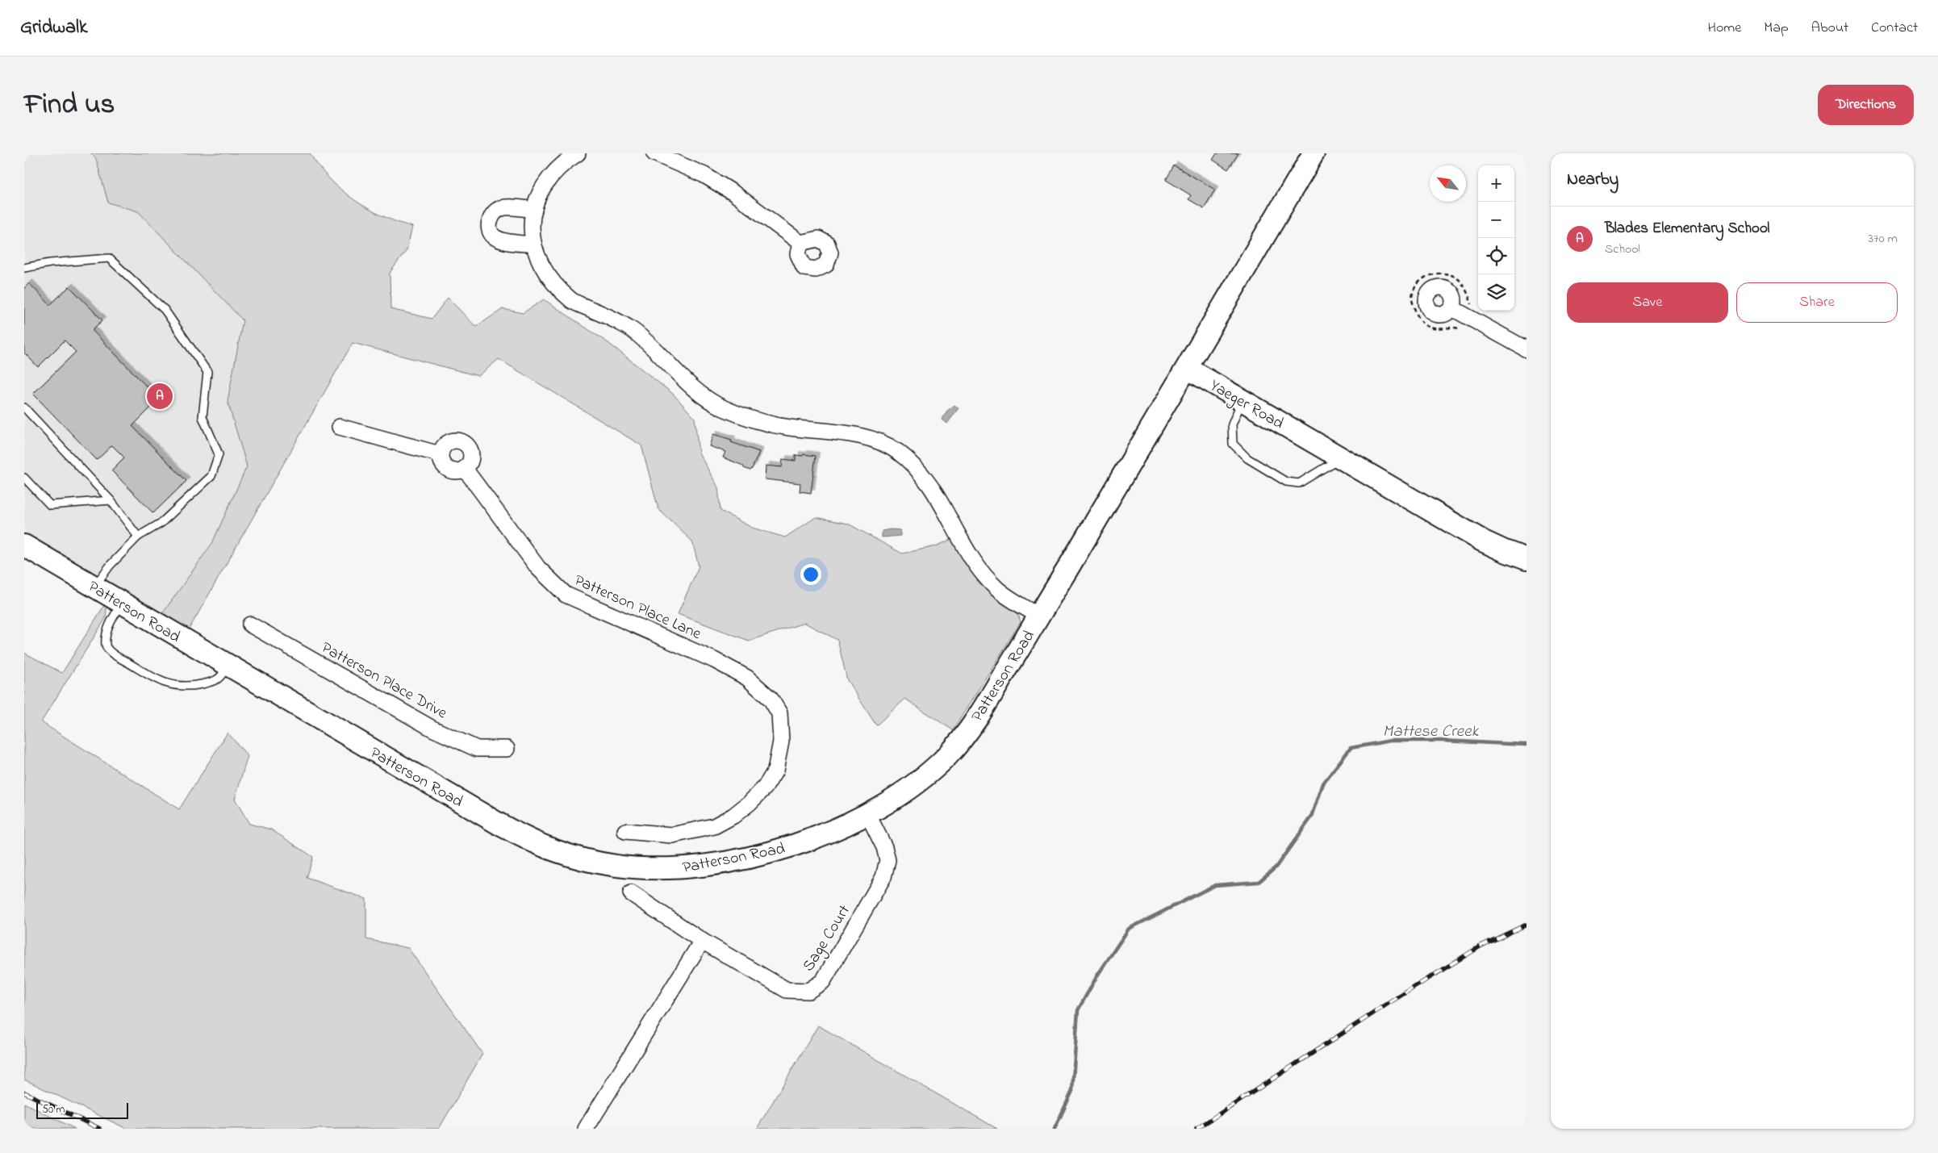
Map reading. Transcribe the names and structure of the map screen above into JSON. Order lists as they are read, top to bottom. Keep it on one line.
{"streets":{"street":["Yaeger Road","Patterson Place Lane","Patterson Road","Patterson Place Drive","Sage Court"]},"crossings":[["Yaeger Road","Patterson Road"],["Patterson Road","Sage Court"]],"water":["Mattese Creek"],"scale_bar":"50 m","north":"top left","page":{"header":"Gridwalk","nav":["Home","Map","About","Contact"],"title":"Find us","buttons":["Directions",["Save","Share"]],"heading":"Nearby","map_buttons":["+","−"],"list":[{"mark":"A","name":"Blades Elementary School","note":"School","value":"370 m"}],"pins":"A","scale":"50 m"}}
